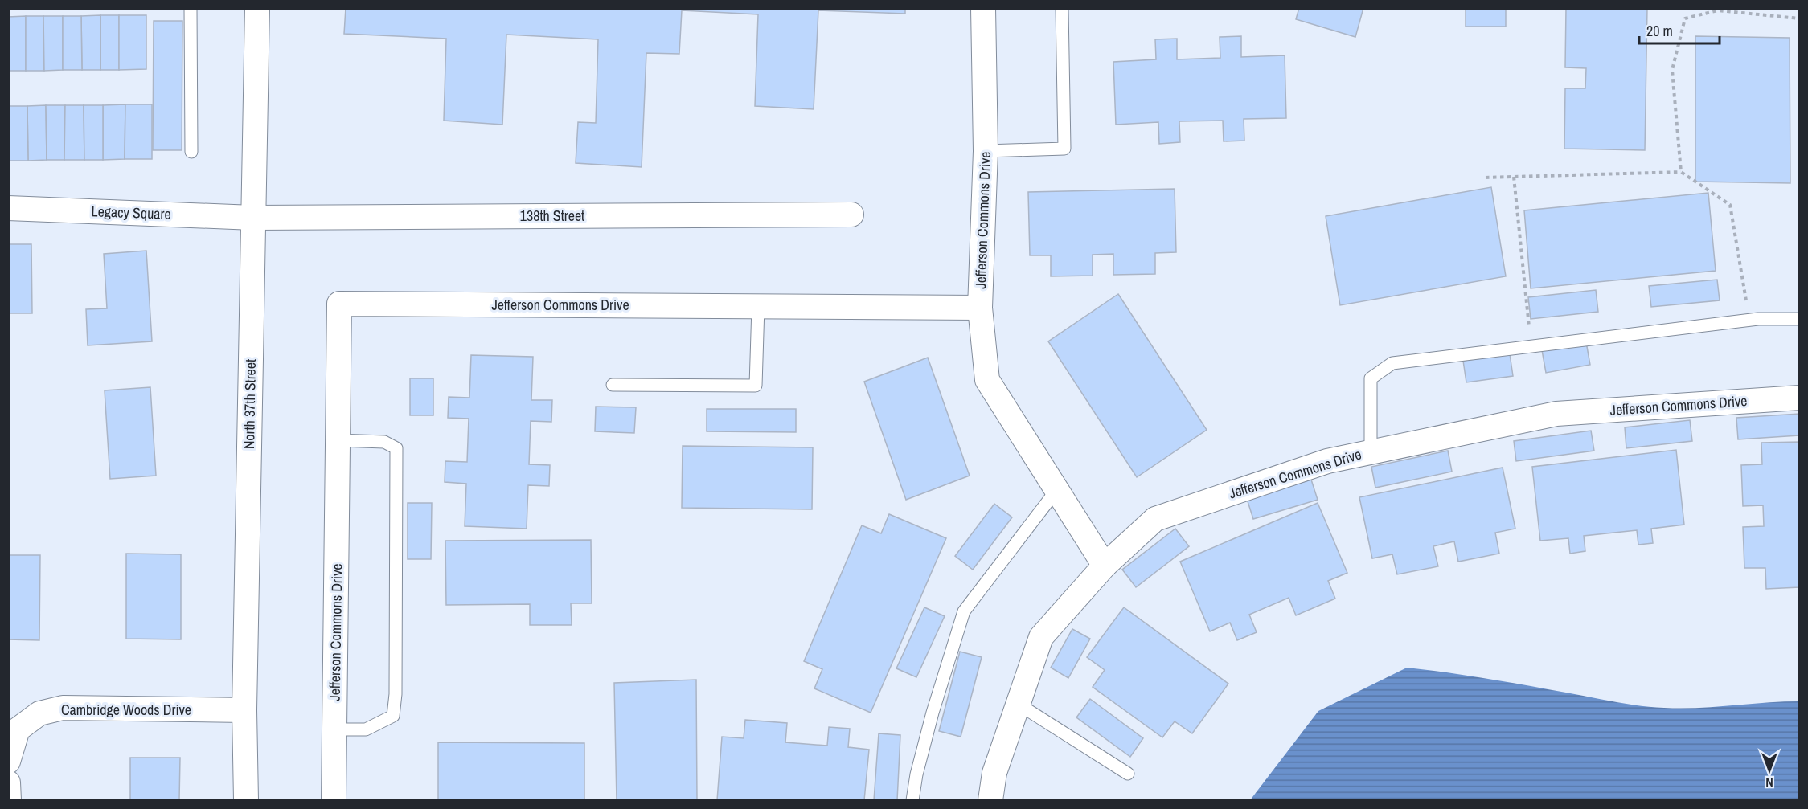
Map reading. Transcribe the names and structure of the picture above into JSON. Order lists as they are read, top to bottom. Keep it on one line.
{"streets":{"street":["Legacy Square","138th Street","Jefferson Commons Drive","North 37th Street","Cambridge Woods Drive"]},"crossings":[["Legacy Square","138th Street"],["Legacy Square","North 37th Street"],["138th Street","North 37th Street"],["North 37th Street","Cambridge Woods Drive"]],"scale_bar":"20 m","north":"bottom"}
